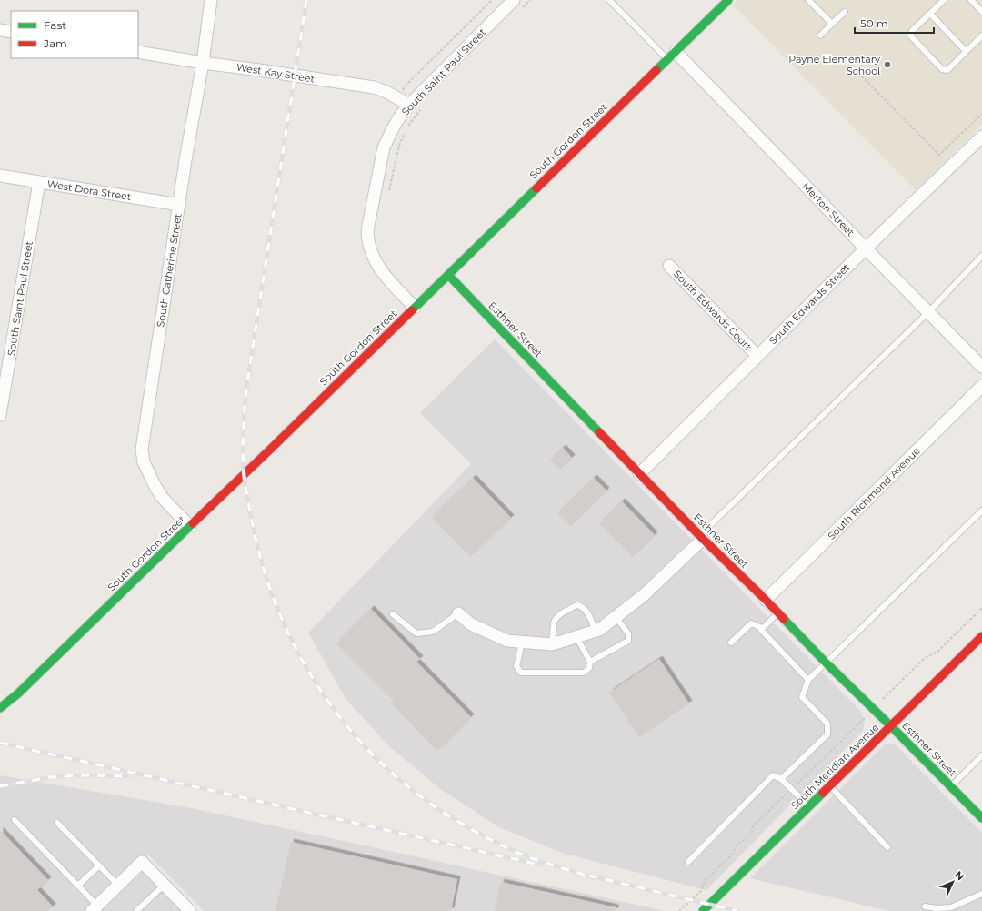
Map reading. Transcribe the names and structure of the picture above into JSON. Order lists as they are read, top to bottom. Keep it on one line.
{"streets":{"street":["South Saint Paul Street","West Kay Street","South Gordon Street","West Dora Street","Merton Street","South Catherine Street","South Edwards Street","South Edwards Court","Esthner Street","South Richmond Avenue","South Meridian Avenue"]},"crossings":[["South Saint Paul Street","West Kay Street"],["South Saint Paul Street","South Gordon Street"],["South Saint Paul Street","West Dora Street"],["West Kay Street","South Catherine Street"],["South Gordon Street","Merton Street"],["South Gordon Street","South Catherine Street"],["South Gordon Street","Esthner Street"],["West Dora Street","South Catherine Street"],["Merton Street","South Edwards Street"],["South Edwards Street","South Edwards Court"],["South Edwards Street","Esthner Street"],["Esthner Street","South Richmond Avenue"],["Esthner Street","South Meridian Avenue"]],"places":["Payne Elementary School"],"legend":["Fast","Jam"],"scale_bar":"50 m","north":"top right"}
